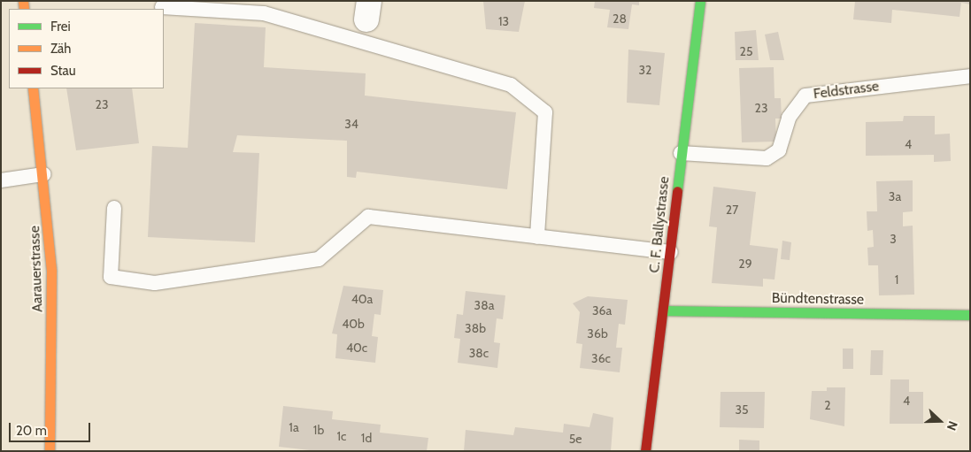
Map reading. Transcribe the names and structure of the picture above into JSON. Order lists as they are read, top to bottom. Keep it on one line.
{"streets":{"street":["C. F. Ballystrasse","Aarauerstrasse","Bündtenstrasse"],"lane":["Feldstrasse"]},"crossings":[["Feldstrasse","C. F. Ballystrasse"],["C. F. Ballystrasse","Bündtenstrasse"]],"house_numbers":["28","13","25","32","23","23","34","4","3a","27","3","29","1","40a","38a","36a","40b","38b","36b","40c","38c","36c","4","2","35","1a","1b","1c","1d","5e"],"legend":["Frei","Zäh","Stau"],"scale_bar":"20 m","north":"right"}
